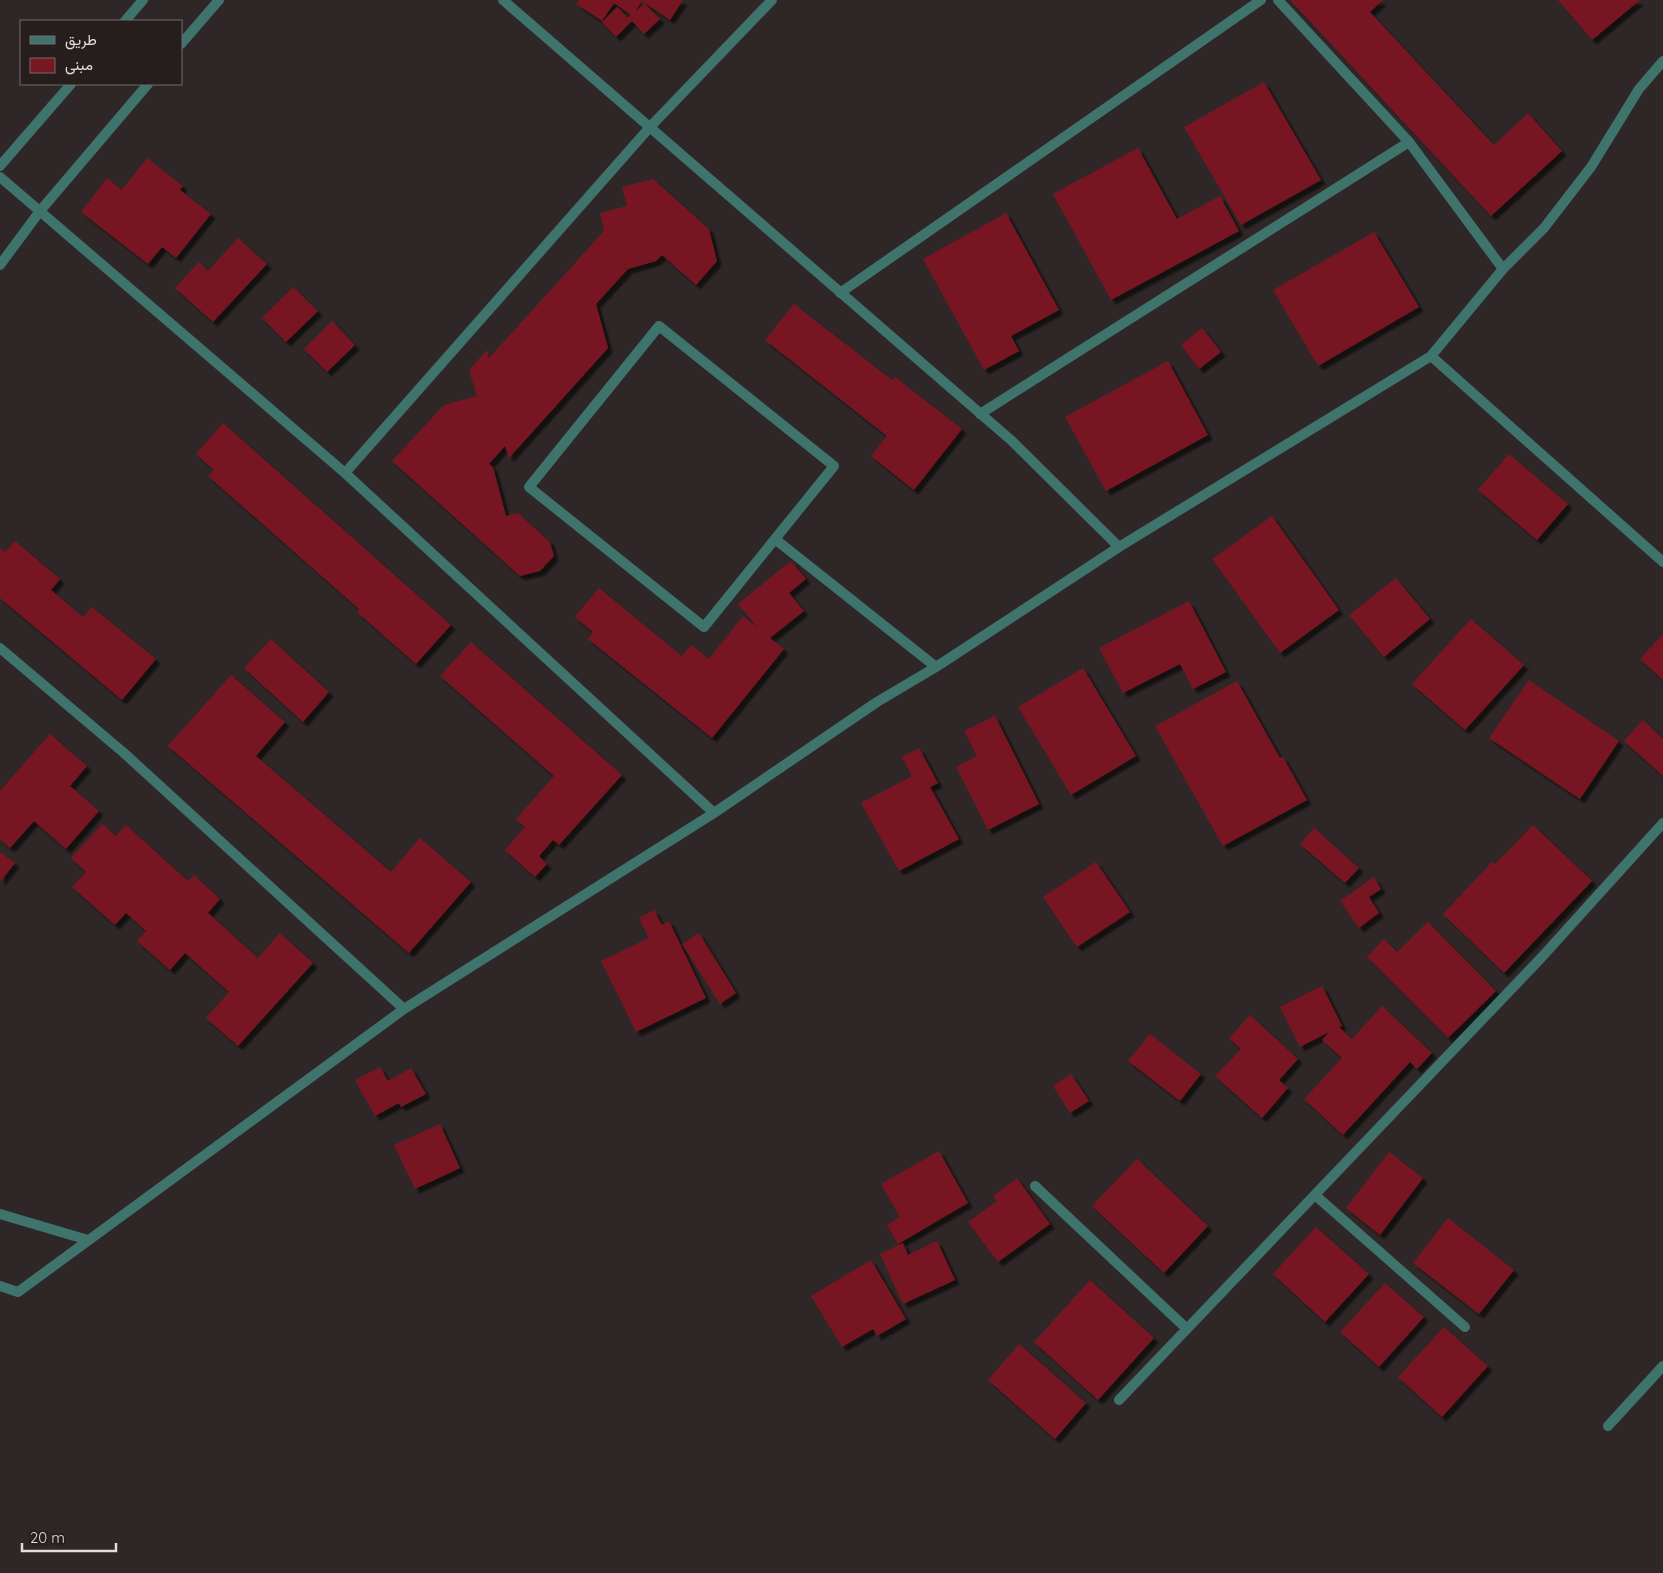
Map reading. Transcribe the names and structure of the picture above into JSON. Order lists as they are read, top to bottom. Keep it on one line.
{"legend":["طريق","مبنى"],"scale_bar":"20 m"}
